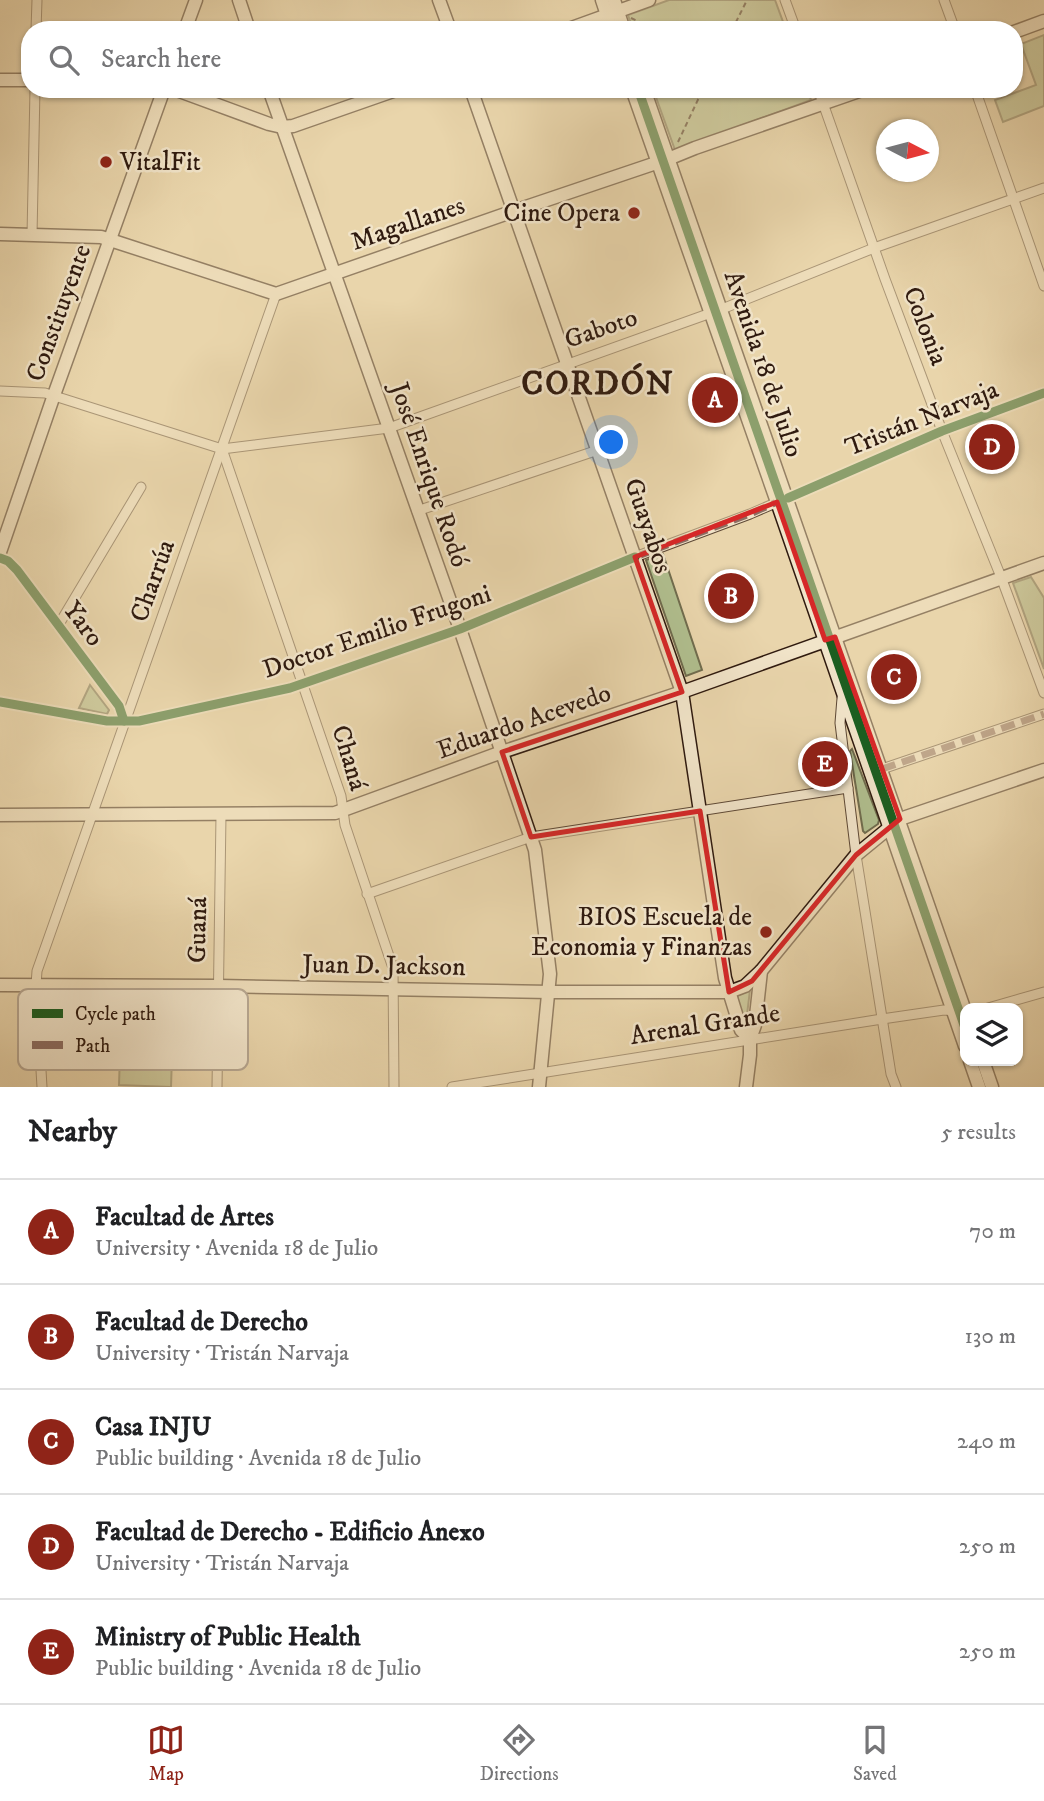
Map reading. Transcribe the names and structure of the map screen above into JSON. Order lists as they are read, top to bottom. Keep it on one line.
{"streets":{"street":["Magallanes","Constituyente","Colonia","Gaboto","Avenida 18 de Julio","Tristán Narvaja","José Enrique Rodó","Guayabos","Charrúa","Yaro","Doctor Emilio Frugoni","Eduardo Acevedo","Chaná","Guaná","Juan D. Jackson","Arenal Grande"]},"crossings":[["Magallanes","Colonia"],["Magallanes","Avenida 18 de Julio"],["Magallanes","José Enrique Rodó"],["Magallanes","Guayabos"],["Magallanes","Charrúa"],["Constituyente","Gaboto"],["Colonia","Gaboto"],["Colonia","Tristán Narvaja"],["Colonia","Eduardo Acevedo"],["Gaboto","Avenida 18 de Julio"],["Gaboto","José Enrique Rodó"],["Gaboto","Guayabos"],["Gaboto","Charrúa"],["Gaboto","Chaná"],["Avenida 18 de Julio","Tristán Narvaja"],["Avenida 18 de Julio","Eduardo Acevedo"],["Avenida 18 de Julio","Arenal Grande"],["Tristán Narvaja","Guayabos"],["Tristán Narvaja","Doctor Emilio Frugoni"],["José Enrique Rodó","Doctor Emilio Frugoni"],["José Enrique Rodó","Eduardo Acevedo"],["José Enrique Rodó","Juan D. Jackson"],["José Enrique Rodó","Arenal Grande"],["Guayabos","Doctor Emilio Frugoni"],["Guayabos","Eduardo Acevedo"],["Guayabos","Juan D. Jackson"],["Guayabos","Arenal Grande"],["Charrúa","Yaro"],["Charrúa","Doctor Emilio Frugoni"],["Charrúa","Eduardo Acevedo"],["Charrúa","Chaná"],["Charrúa","Juan D. Jackson"],["Yaro","Doctor Emilio Frugoni"],["Doctor Emilio Frugoni","Chaná"],["Eduardo Acevedo","Chaná"],["Eduardo Acevedo","Guaná"],["Chaná","Juan D. Jackson"],["Guaná","Juan D. Jackson"]],"districts":["CORDÓN"],"places":["VitalFit","Cine Opera","BIOS Escuela de Economia y Finanzas"],"legend":["Cycle path","Path"],"north":"right","page":{"search":"Search here","pins":["A","D","B","C","E"],"heading":["Nearby","5 results"],"list":[{"mark":"A","name":"Facultad de Artes","note":"University · Avenida 18 de Julio","value":"70 m"},{"mark":"B","name":"Facultad de Derecho","note":"University · Tristán Narvaja","value":"130 m"},{"mark":"C","name":"Casa INJU","note":"Public building · Avenida 18 de Julio","value":"240 m"},{"mark":"D","name":"Facultad de Derecho - Edificio Anexo","note":"University · Tristán Narvaja","value":"250 m"},{"mark":"E","name":"Ministry of Public Health","note":"Public building · Avenida 18 de Julio","value":"250 m"}],"nav":["Map","Directions","Saved"]}}
